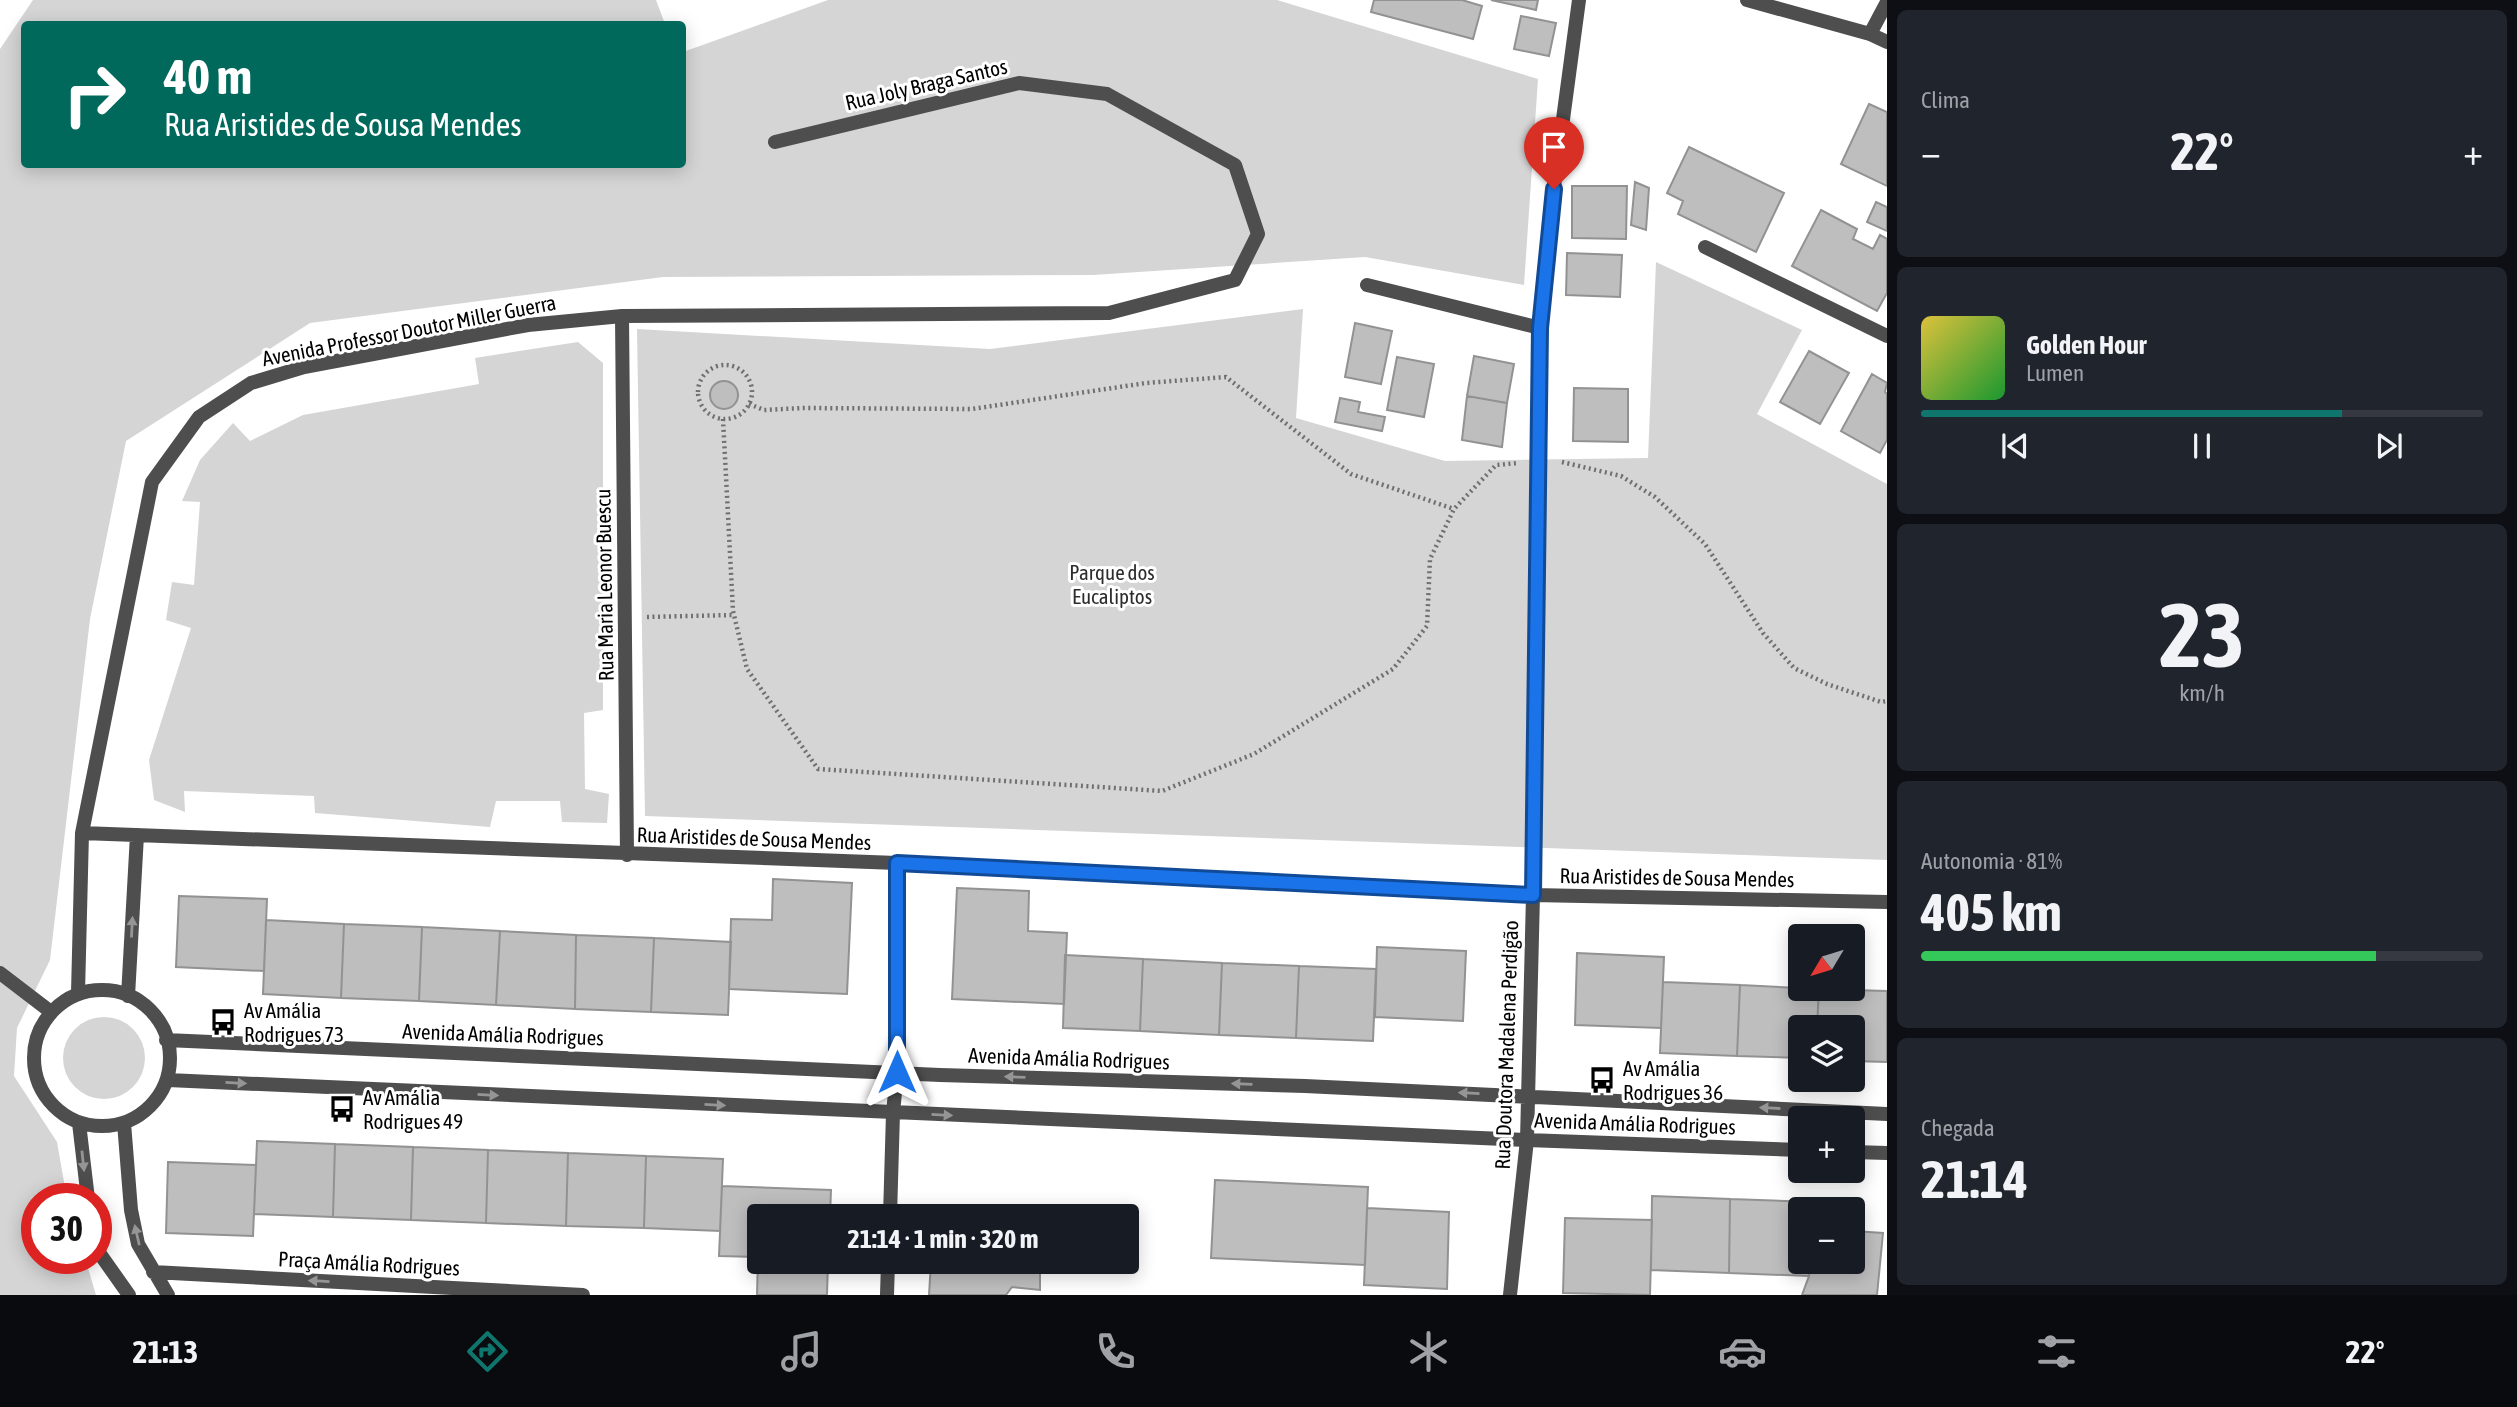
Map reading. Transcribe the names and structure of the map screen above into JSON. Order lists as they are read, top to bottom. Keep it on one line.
{"streets":{"street":["Rua Joly Braga Santos","Avenida Professor Doutor Miller Guerra","Rua Maria Leonor Buescu","Rua Aristides de Sousa Mendes","Avenida Amália Rodrigues","Rua Doutora Madalena Perdigão","Praça Amália Rodrigues"]},"crossings":[["Rua Joly Braga Santos","Avenida Professor Doutor Miller Guerra"],["Avenida Professor Doutor Miller Guerra","Rua Maria Leonor Buescu"],["Avenida Professor Doutor Miller Guerra","Rua Aristides de Sousa Mendes"],["Avenida Professor Doutor Miller Guerra","Avenida Amália Rodrigues"],["Rua Maria Leonor Buescu","Rua Aristides de Sousa Mendes"],["Rua Aristides de Sousa Mendes","Rua Doutora Madalena Perdigão"],["Avenida Amália Rodrigues","Rua Doutora Madalena Perdigão"]],"one_way":["Praça Amália Rodrigues"],"parks":["Parque dos Eucaliptos"],"places":{"bus stop":["Av Amália Rodrigues 73","Av Amália Rodrigues 36","Av Amália Rodrigues 49"]},"north":"bottom left","page":{"tile":["Clima",["23","km/h"],["Autonomia · 81%","405 km"],["Chegada","21:14"]],"turn":["40 m","Rua Aristides de Sousa Mendes"],"heat":["−","22°","+"],"song":["Golden Hour","Lumen"],"map_buttons":["+","−"],"limit":"30","trip":"21:14 · 1 min · 320 m","tabs":["21:13","22°"]}}
